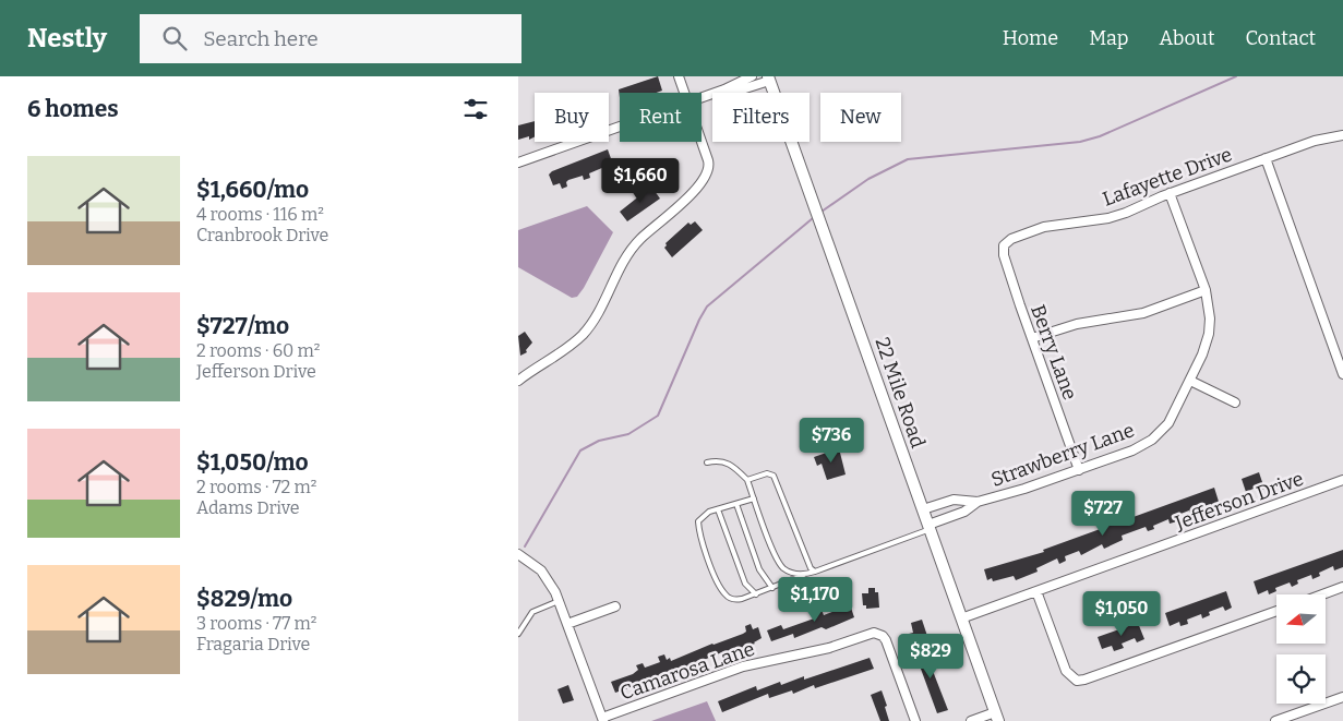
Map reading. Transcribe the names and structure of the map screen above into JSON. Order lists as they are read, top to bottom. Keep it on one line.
{"streets":{"street":["Lafayette Drive","Berry Lane","22 Mile Road","Strawberry Lane","Jefferson Drive","Camarosa Lane"]},"crossings":[["Lafayette Drive","Berry Lane"],["Lafayette Drive","Strawberry Lane"],["Berry Lane","Strawberry Lane"],["22 Mile Road","Strawberry Lane"],["22 Mile Road","Jefferson Drive"]],"north":"left","page":{"header":"Nestly","search":"Search here","nav":["Home","Map","About","Contact"],"heading":"6 homes","chip":["Buy","Rent","Filters","New"],"list":[{"name":"$1,660/mo","note":"4 rooms · 116 m² · Cranbrook Drive"},{"name":"$727/mo","note":"2 rooms · 60 m² · Jefferson Drive"},{"name":"$1,050/mo","note":"2 rooms · 72 m² · Adams Drive"},{"name":"$829/mo","note":"3 rooms · 77 m² · Fragaria Drive"}],"price":["$1,660","$736","$727","$1,170","$1,050","$829"]}}
